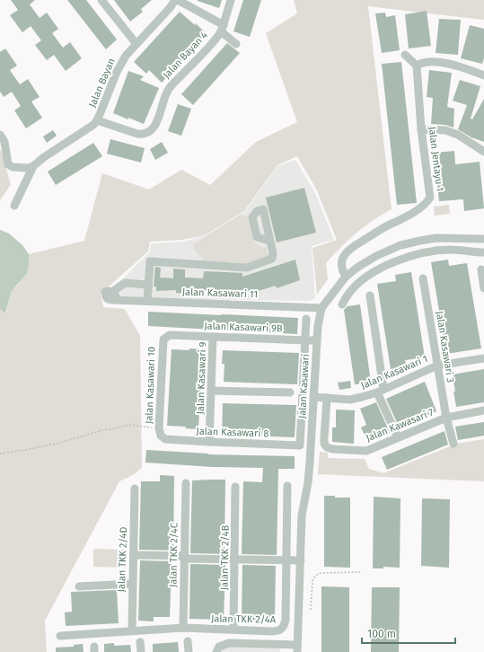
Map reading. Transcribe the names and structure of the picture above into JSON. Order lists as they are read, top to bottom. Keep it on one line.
{"streets":{"street":["Jalan Bayan 4","Jalan Bayan","Jalan Jentayu 1","Jalan Kasawari 11","Jalan Kasawari 9B","Jalan Kasawari 3","Jalan Kasawari 1","Jalan Kasawari 9","Jalan Kasawari 10","Jalan Kasawari","Jalan Kawasari 7","Jalan Kasawari 8","Jalan TKK 2/4C","Jalan TKK 2/4B","Jalan TKK 2/4D","Jalan TKK 2/4A"]},"crossings":[["Jalan Bayan 4","Jalan Bayan"],["Jalan Jentayu 1","Jalan Kasawari"],["Jalan Kasawari 11","Jalan Kasawari"],["Jalan Kasawari 9B","Jalan Kasawari 9"],["Jalan Kasawari 9B","Jalan Kasawari 10"],["Jalan Kasawari 9B","Jalan Kasawari"],["Jalan Kasawari 9B","Jalan Kasawari 8"],["Jalan Kasawari 3","Jalan Kasawari 1"],["Jalan Kasawari 3","Jalan Kawasari 7"],["Jalan Kasawari 1","Jalan Kasawari"],["Jalan Kasawari 1","Jalan Kawasari 7"],["Jalan Kasawari 9","Jalan Kasawari 8"],["Jalan Kasawari 10","Jalan Kasawari 8"],["Jalan TKK 2/4C","Jalan TKK 2/4A"],["Jalan TKK 2/4B","Jalan TKK 2/4A"],["Jalan TKK 2/4D","Jalan TKK 2/4A"]],"scale_bar":"100 m"}
